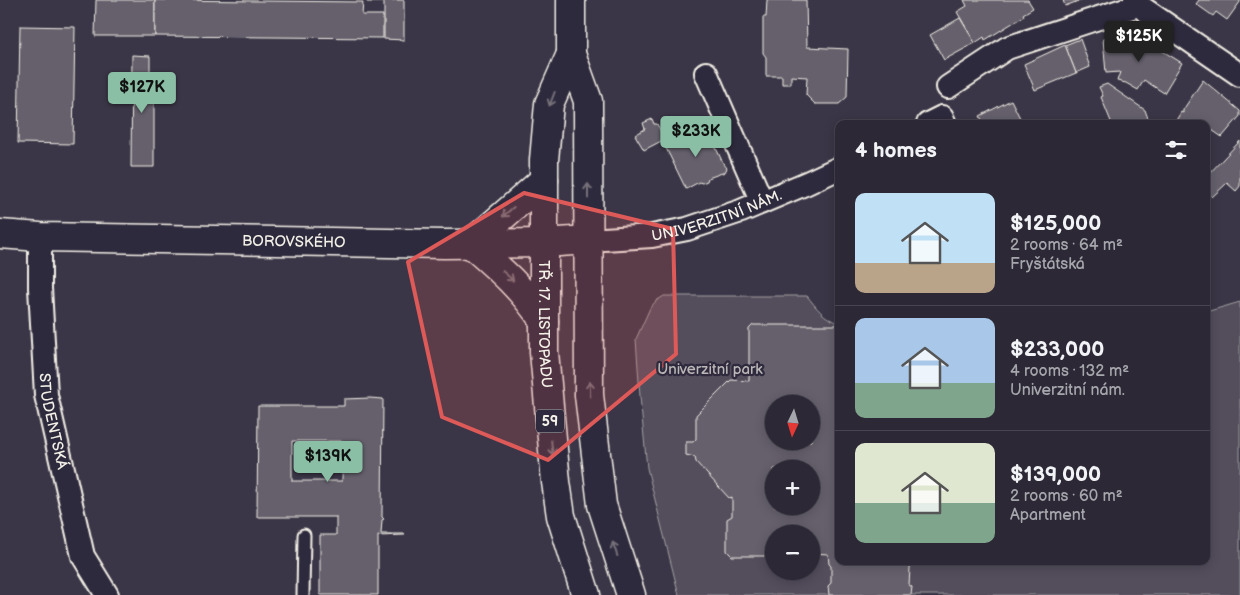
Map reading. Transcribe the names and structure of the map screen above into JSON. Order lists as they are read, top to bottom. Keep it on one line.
{"streets":{"main road":["BOROVSKÉHO","TŘ. 17. LISTOPADU","59"],"street":["UNIVERZITNÍ NÁM.","STUDENTSKÁ"]},"crossings":[["UNIVERZITNÍ NÁM.","BOROVSKÉHO"],["UNIVERZITNÍ NÁM.","TŘ. 17. LISTOPADU"],["BOROVSKÉHO","TŘ. 17. LISTOPADU"],["BOROVSKÉHO","STUDENTSKÁ"]],"parks":["Univerzitní park"],"north":"bottom","page":{"price":["$125K","$127K","$233K","$139K"],"heading":"4 homes","list":[{"name":"$125,000","note":"2 rooms · 64 m² · Fryštátská"},{"name":"$233,000","note":"4 rooms · 132 m² · Univerzitní nám."},{"name":"$139,000","note":"2 rooms · 60 m² · Apartment"}],"map_buttons":["+","−"]}}
